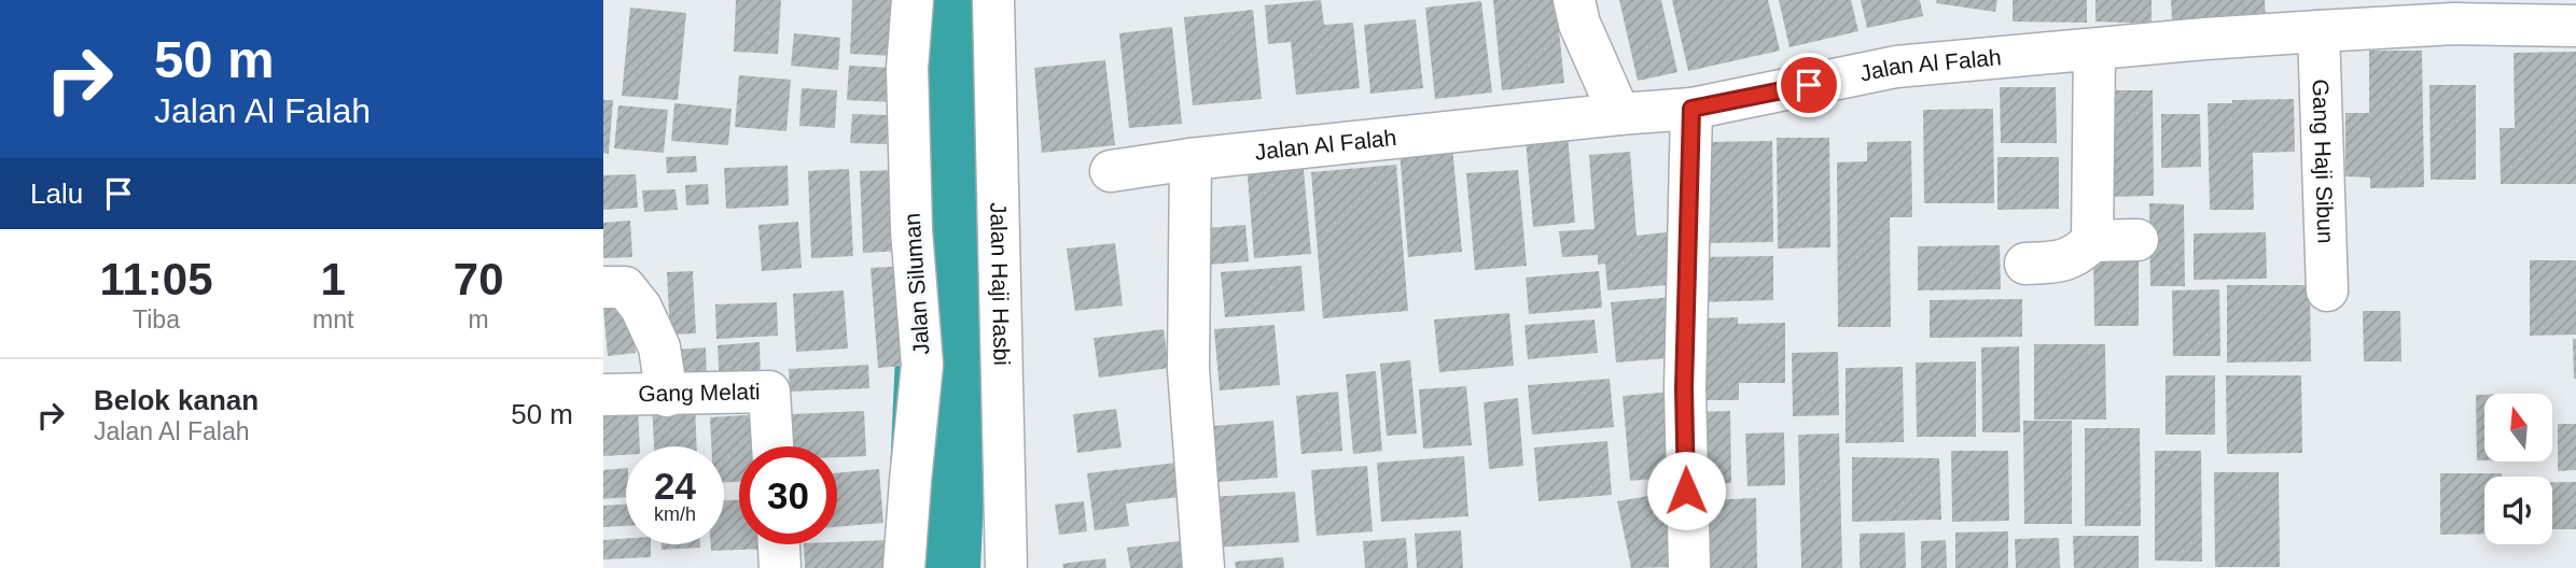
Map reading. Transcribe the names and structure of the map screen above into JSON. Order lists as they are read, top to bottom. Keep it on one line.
{"streets":{"street":["Jalan Al Falah","Gang Haji Sibun","Jalan Siluman","Jalan Haji Hasbi","Gang Melati"]},"crossings":[["Jalan Al Falah","Gang Haji Sibun"]],"north":"top","page":{"turn":["50 m","Jalan Al Falah"],"then":"Lalu","eta":["11:05","Tiba","1","mnt","70","m"],"list":[{"name":"Belok kanan","note":"Jalan Al Falah","value":"50 m"}],"speed":"24 km/h","limit":"30"}}
